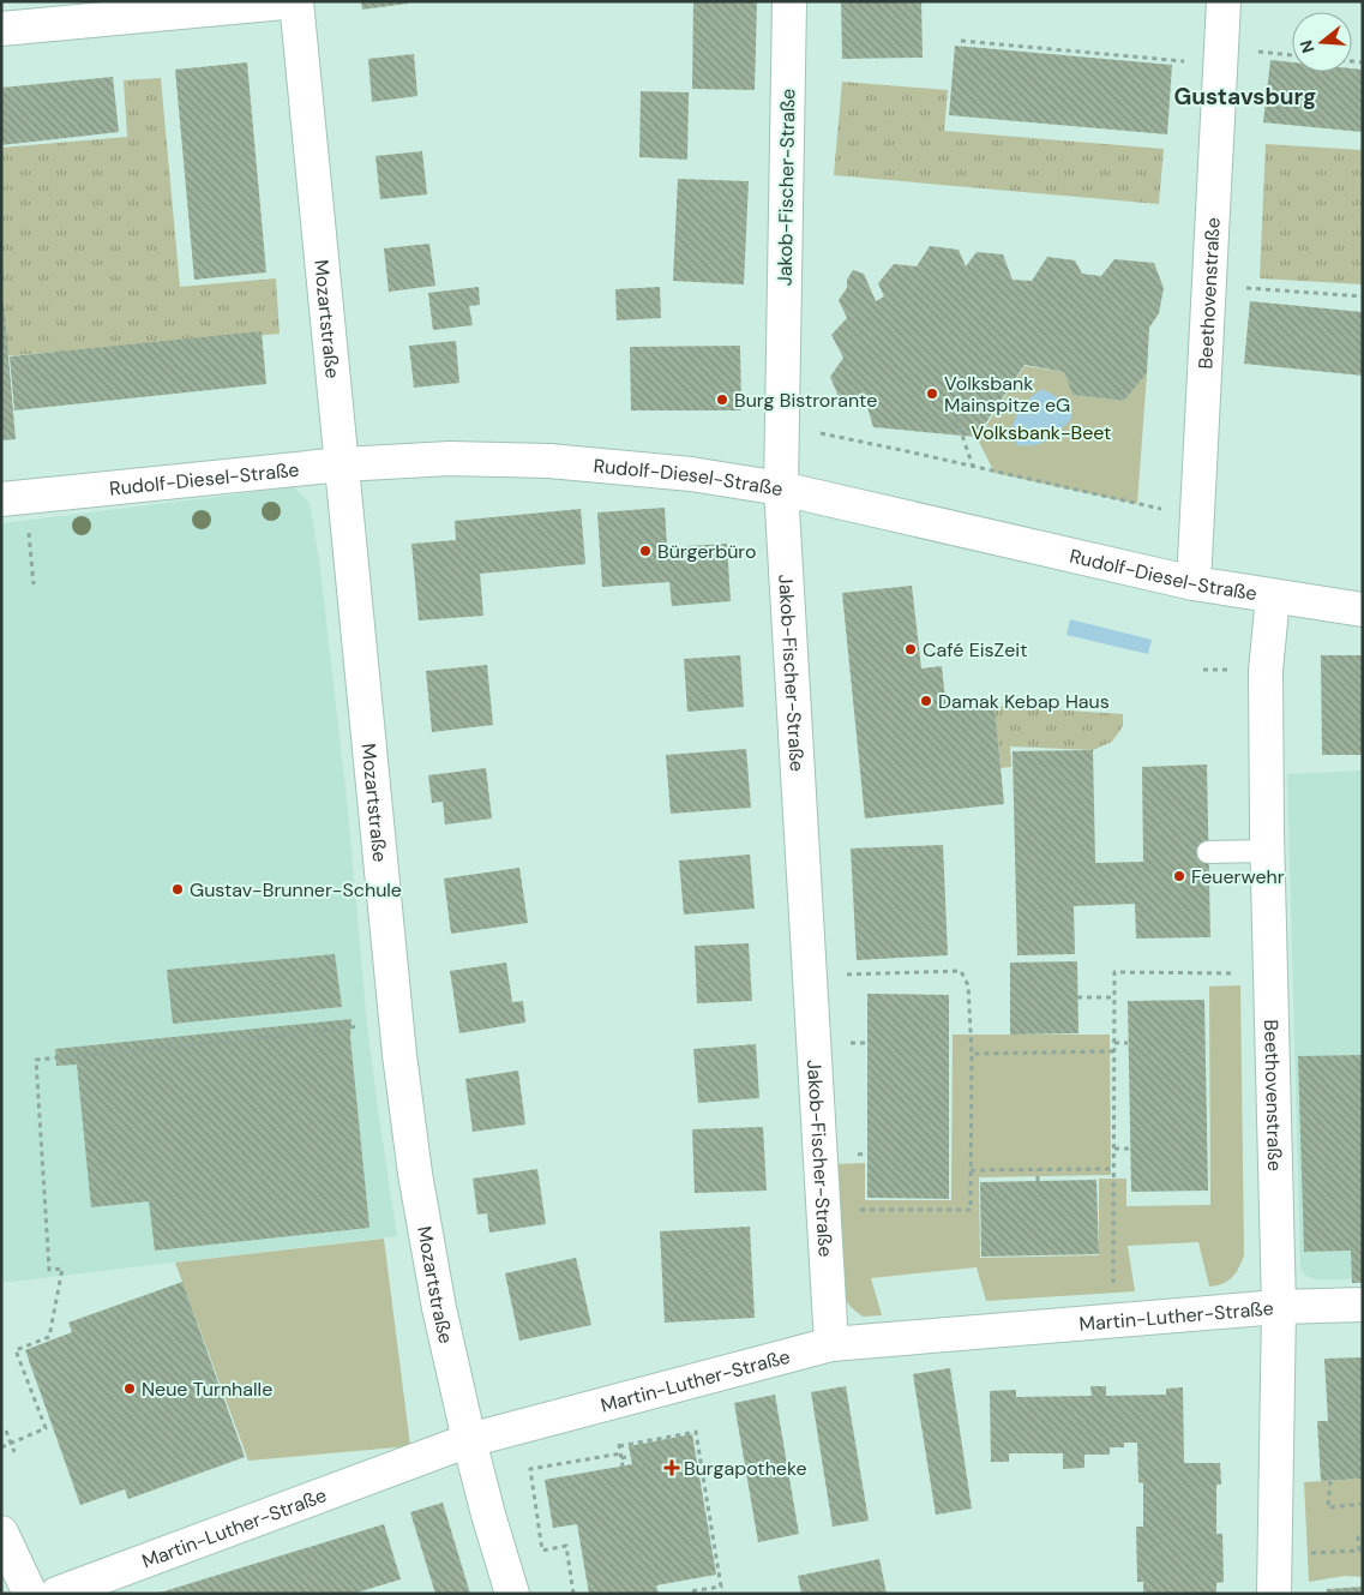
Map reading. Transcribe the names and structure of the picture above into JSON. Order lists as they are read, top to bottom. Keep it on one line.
{"streets":{"street":["Jakob-Fischer-Straße","Beethovenstraße","Mozartstraße","Rudolf-Diesel-Straße","Martin-Luther-Straße"]},"crossings":[["Jakob-Fischer-Straße","Rudolf-Diesel-Straße"],["Jakob-Fischer-Straße","Martin-Luther-Straße"],["Beethovenstraße","Rudolf-Diesel-Straße"],["Beethovenstraße","Martin-Luther-Straße"],["Mozartstraße","Rudolf-Diesel-Straße"],["Mozartstraße","Martin-Luther-Straße"]],"districts":["Gustavsburg"],"parks":["Volksbank-Beet"],"places":{"other":["Volksbank Mainspitze eG","Burg Bistrorante","Bürgerbüro","Café EisZeit","Damak Kebap Haus","Feuerwehr","Gustav-Brunner-Schule","Neue Turnhalle"],"health":["Burgapotheke"]},"north":"left"}
